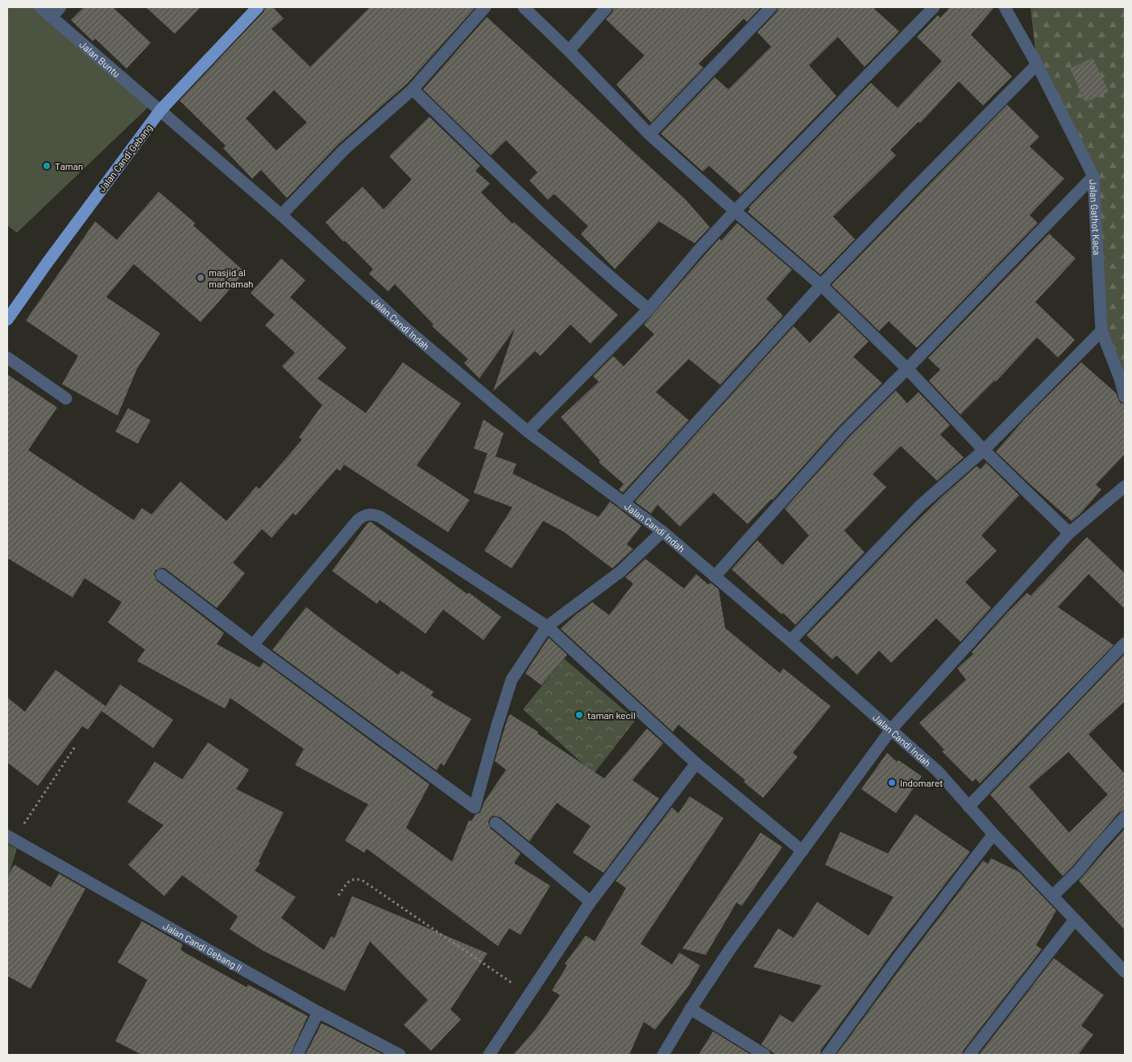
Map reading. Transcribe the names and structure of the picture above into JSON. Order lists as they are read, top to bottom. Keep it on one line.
{"streets":{"main road":["Jalan Candi Gebang"],"street":["Jalan Buntu","Jalan Gathot Kaca","Jalan Candi Indah","Jalan Candi Gebang II"]},"crossings":[["Jalan Buntu","Jalan Candi Gebang"],["Jalan Buntu","Jalan Candi Indah"],["Jalan Candi Gebang","Jalan Candi Indah"]],"places":["Taman","masjid al marhamah","taman kecil","Indomaret"]}
